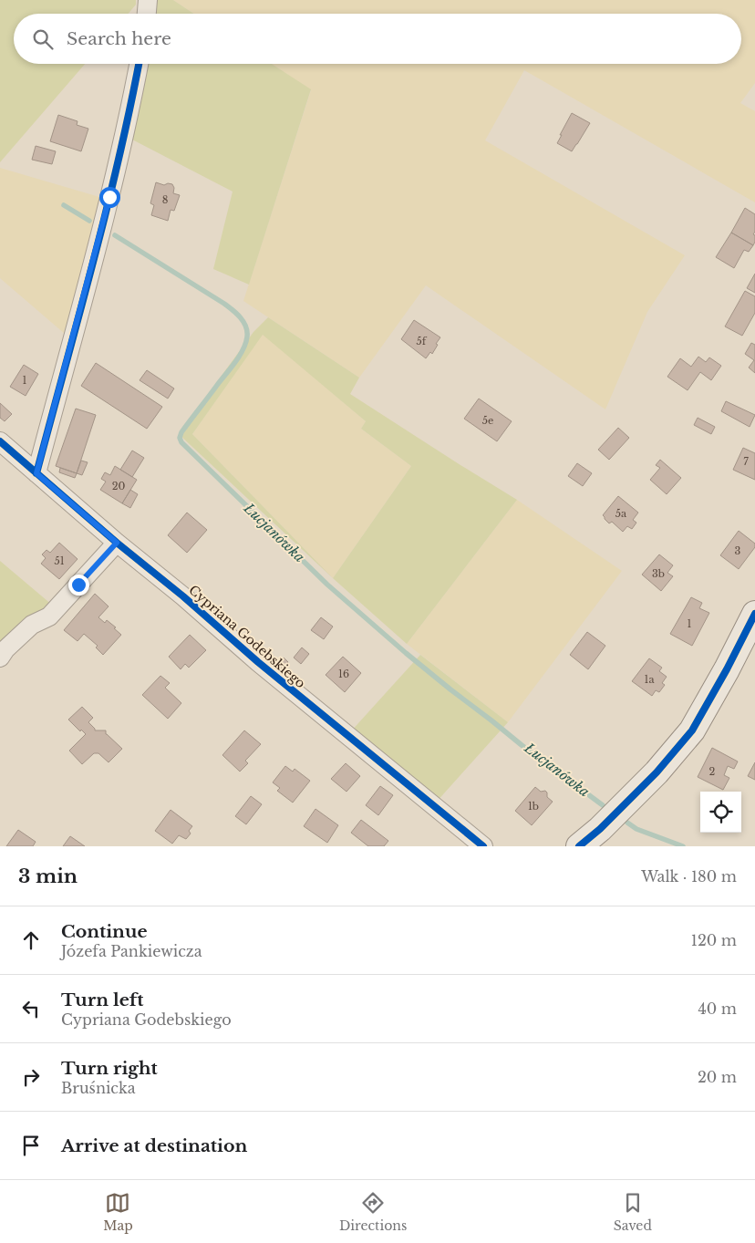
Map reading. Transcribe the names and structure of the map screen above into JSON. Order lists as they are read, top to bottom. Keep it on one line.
{"streets":{"street":["Cypriana Godebskiego"]},"water":["Łucjanówka"],"house_numbers":["8","5f","1","5e","7","20","5a","3","51","3b","1","16","1a","2","1b"],"page":{"search":"Search here","heading":["3 min","Walk · 180 m"],"list":[["Continue","Józefa Pankiewicza","120 m"],["Turn left","Cypriana Godebskiego","40 m"],["Turn right","Bruśnicka","20 m"],"Arrive at destination"],"nav":["Map","Directions","Saved"]}}
